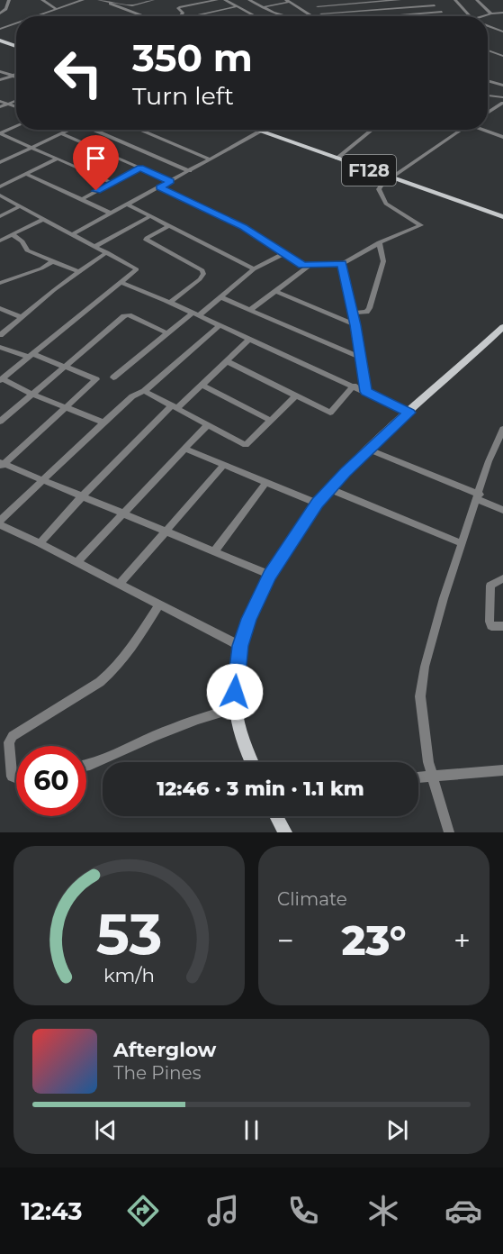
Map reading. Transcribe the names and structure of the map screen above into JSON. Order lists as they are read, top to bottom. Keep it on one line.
{"streets":{"main road":["F128"]},"page":{"turn":["350 m","Turn left"],"limit":"60","trip":"12:46 · 3 min · 1.1 km","tile":"Climate","heat":["−","23°","+"],"song":["Afterglow","The Pines"],"tabs":"12:43","gauge":["53","km/h"]}}
